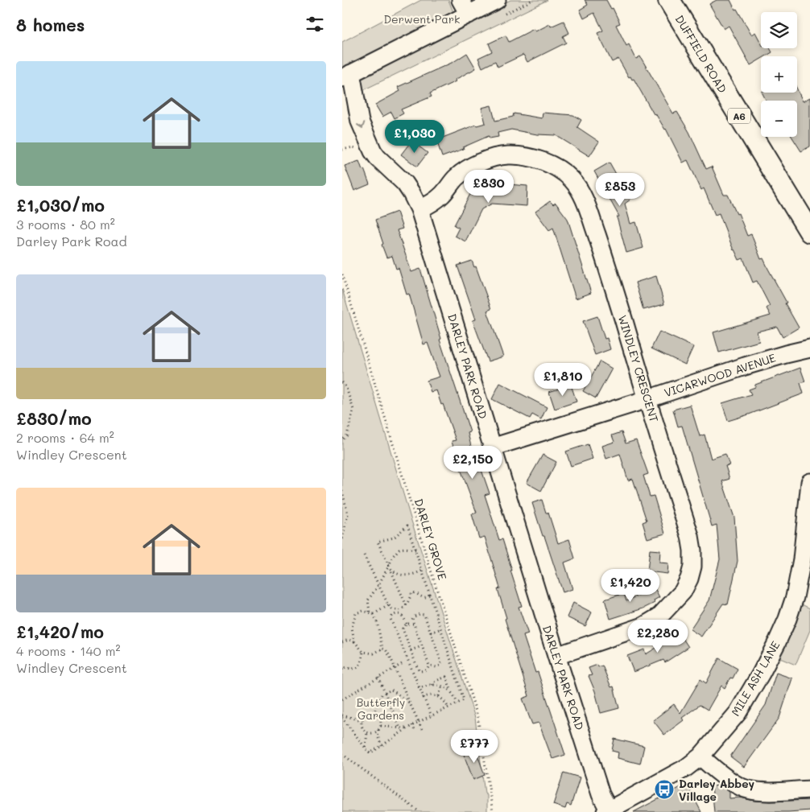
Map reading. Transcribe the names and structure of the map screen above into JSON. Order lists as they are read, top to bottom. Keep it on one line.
{"streets":{"main road":["DUFFIELD ROAD","A6"],"street":["DARLEY PARK ROAD","WINDLEY CRESCENT","VICARWOOD AVENUE","MILE ASH LANE"],"path":["DARLEY GROVE"]},"crossings":[["DARLEY PARK ROAD","WINDLEY CRESCENT"],["DARLEY PARK ROAD","VICARWOOD AVENUE"],["DARLEY PARK ROAD","MILE ASH LANE"],["WINDLEY CRESCENT","VICARWOOD AVENUE"]],"parks":["Derwent Park","Butterfly Gardens"],"places":{"bus stop":["Darley Abbey Village"]},"page":{"heading":"8 homes","map_buttons":["+","−"],"list":[{"name":"£1,030/mo","note":"3 rooms · 80 m² · Darley Park Road"},{"name":"£830/mo","note":"2 rooms · 64 m² · Windley Crescent"},{"name":"£1,420/mo","note":"4 rooms · 140 m² · Windley Crescent"}],"price":["£1,030","£830","£853","£1,810","£2,150","£1,420","£2,280","£777"]}}
